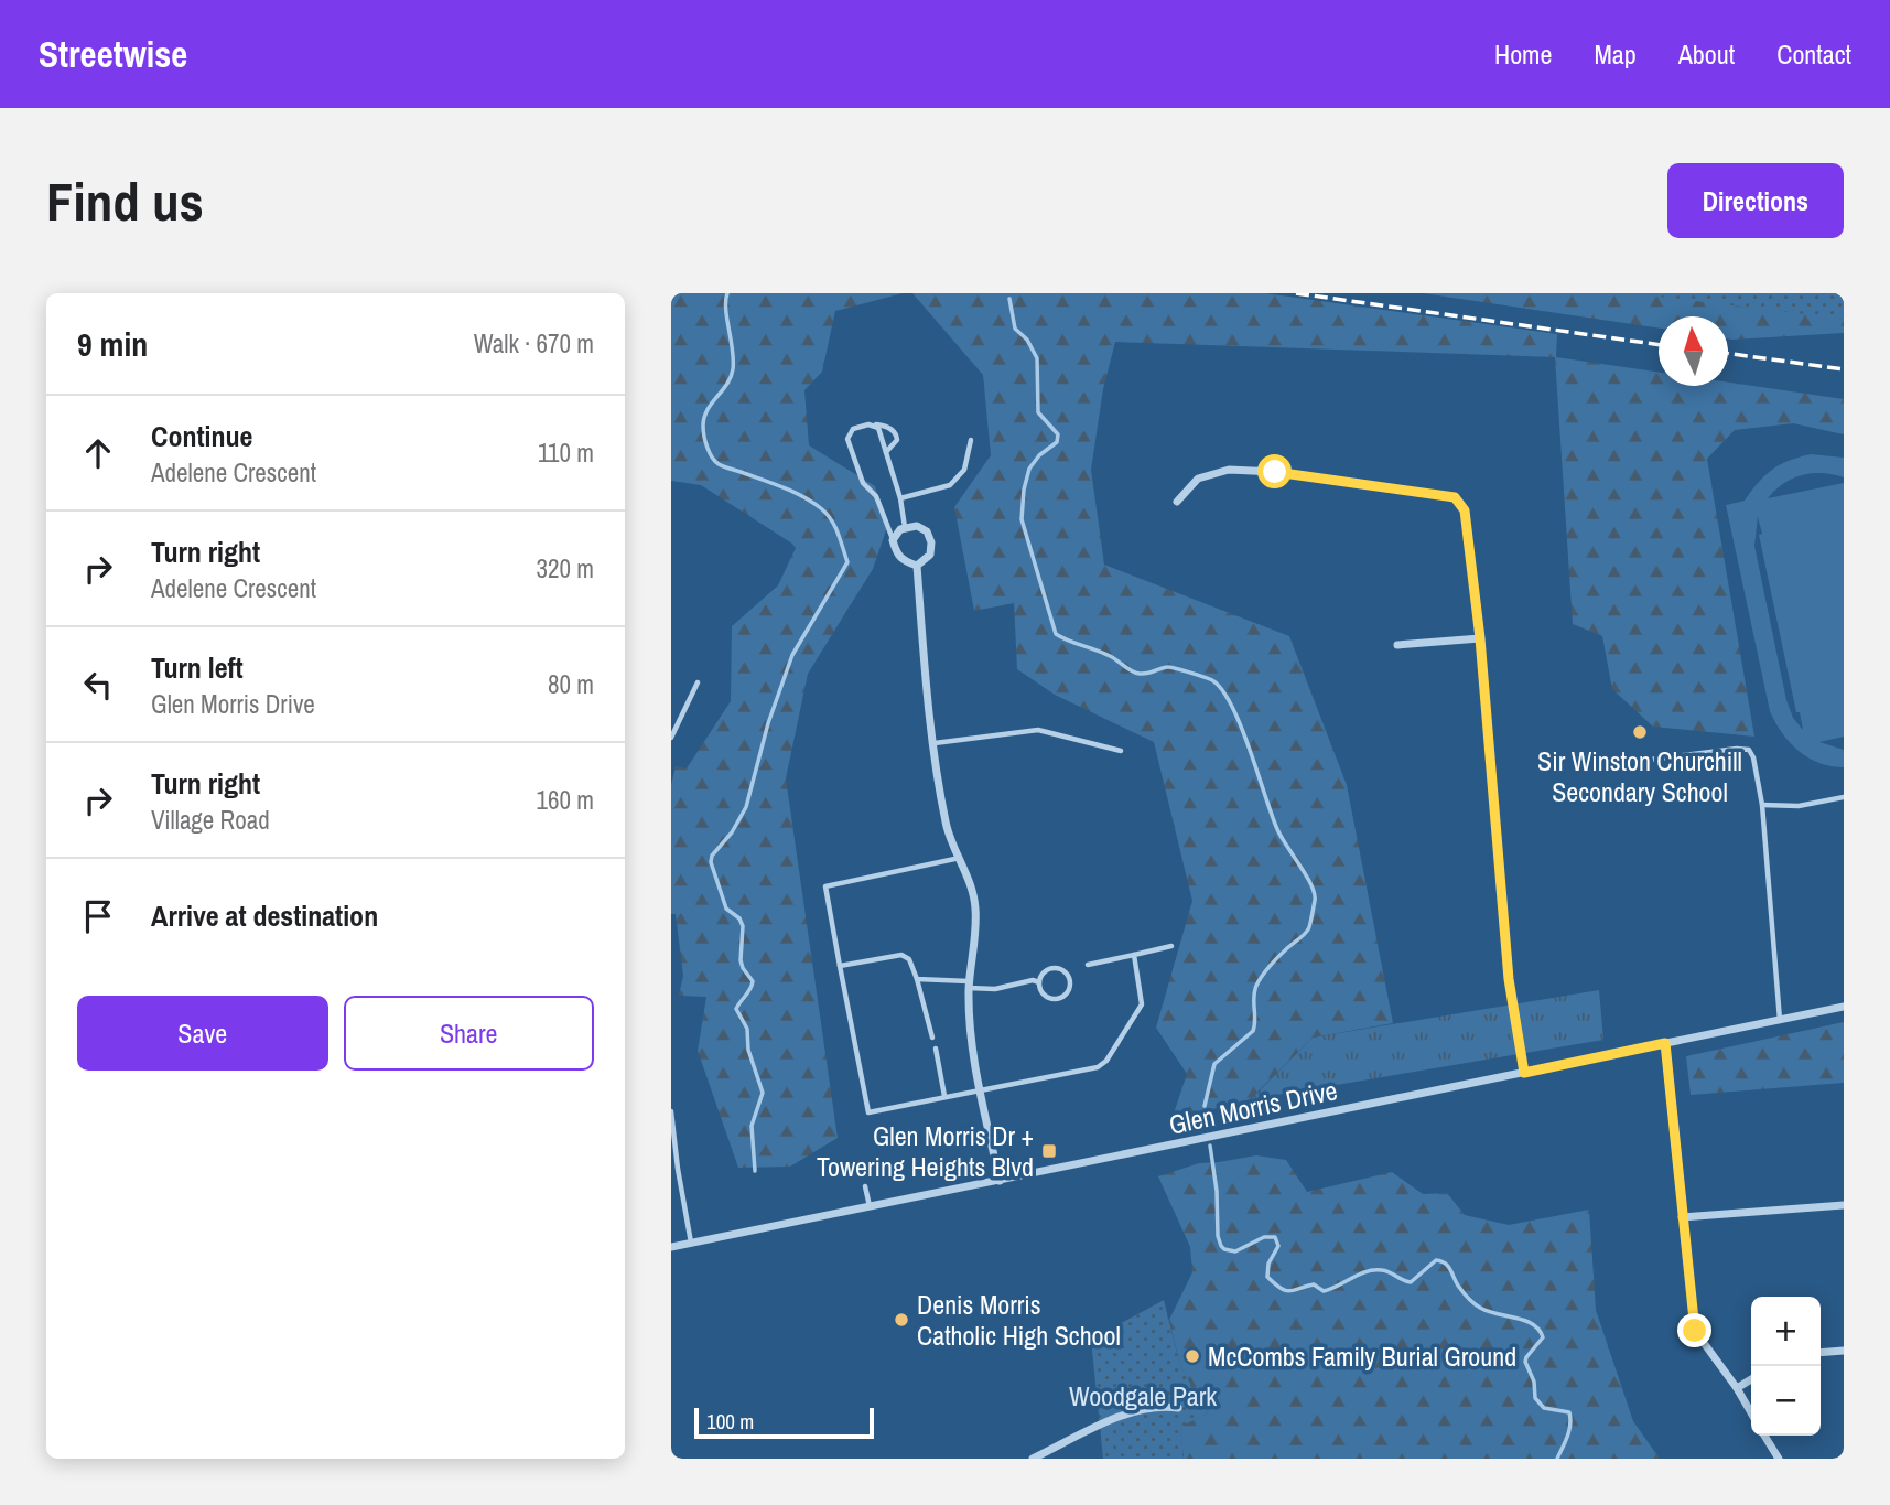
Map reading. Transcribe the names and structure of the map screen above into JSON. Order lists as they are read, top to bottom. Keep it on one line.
{"streets":{"street":["Glen Morris Drive"]},"parks":["Woodgale Park"],"places":{"other":["Sir Winston Churchill Secondary School","Denis Morris Catholic High School","McCombs Family Burial Ground"],"transit":["Glen Morris Dr + Towering Heights Blvd"]},"scale_bar":"100 m","north":"top","page":{"header":"Streetwise","nav":["Home","Map","About","Contact"],"buttons":["Directions",["Save","Share"]],"title":"Find us","heading":["9 min","Walk · 670 m"],"list":[["Continue","Adelene Crescent","110 m"],["Turn right","Adelene Crescent","320 m"],["Turn left","Glen Morris Drive","80 m"],["Turn right","Village Road","160 m"],"Arrive at destination"],"map_buttons":["+","−"],"scale":"100 m"}}
